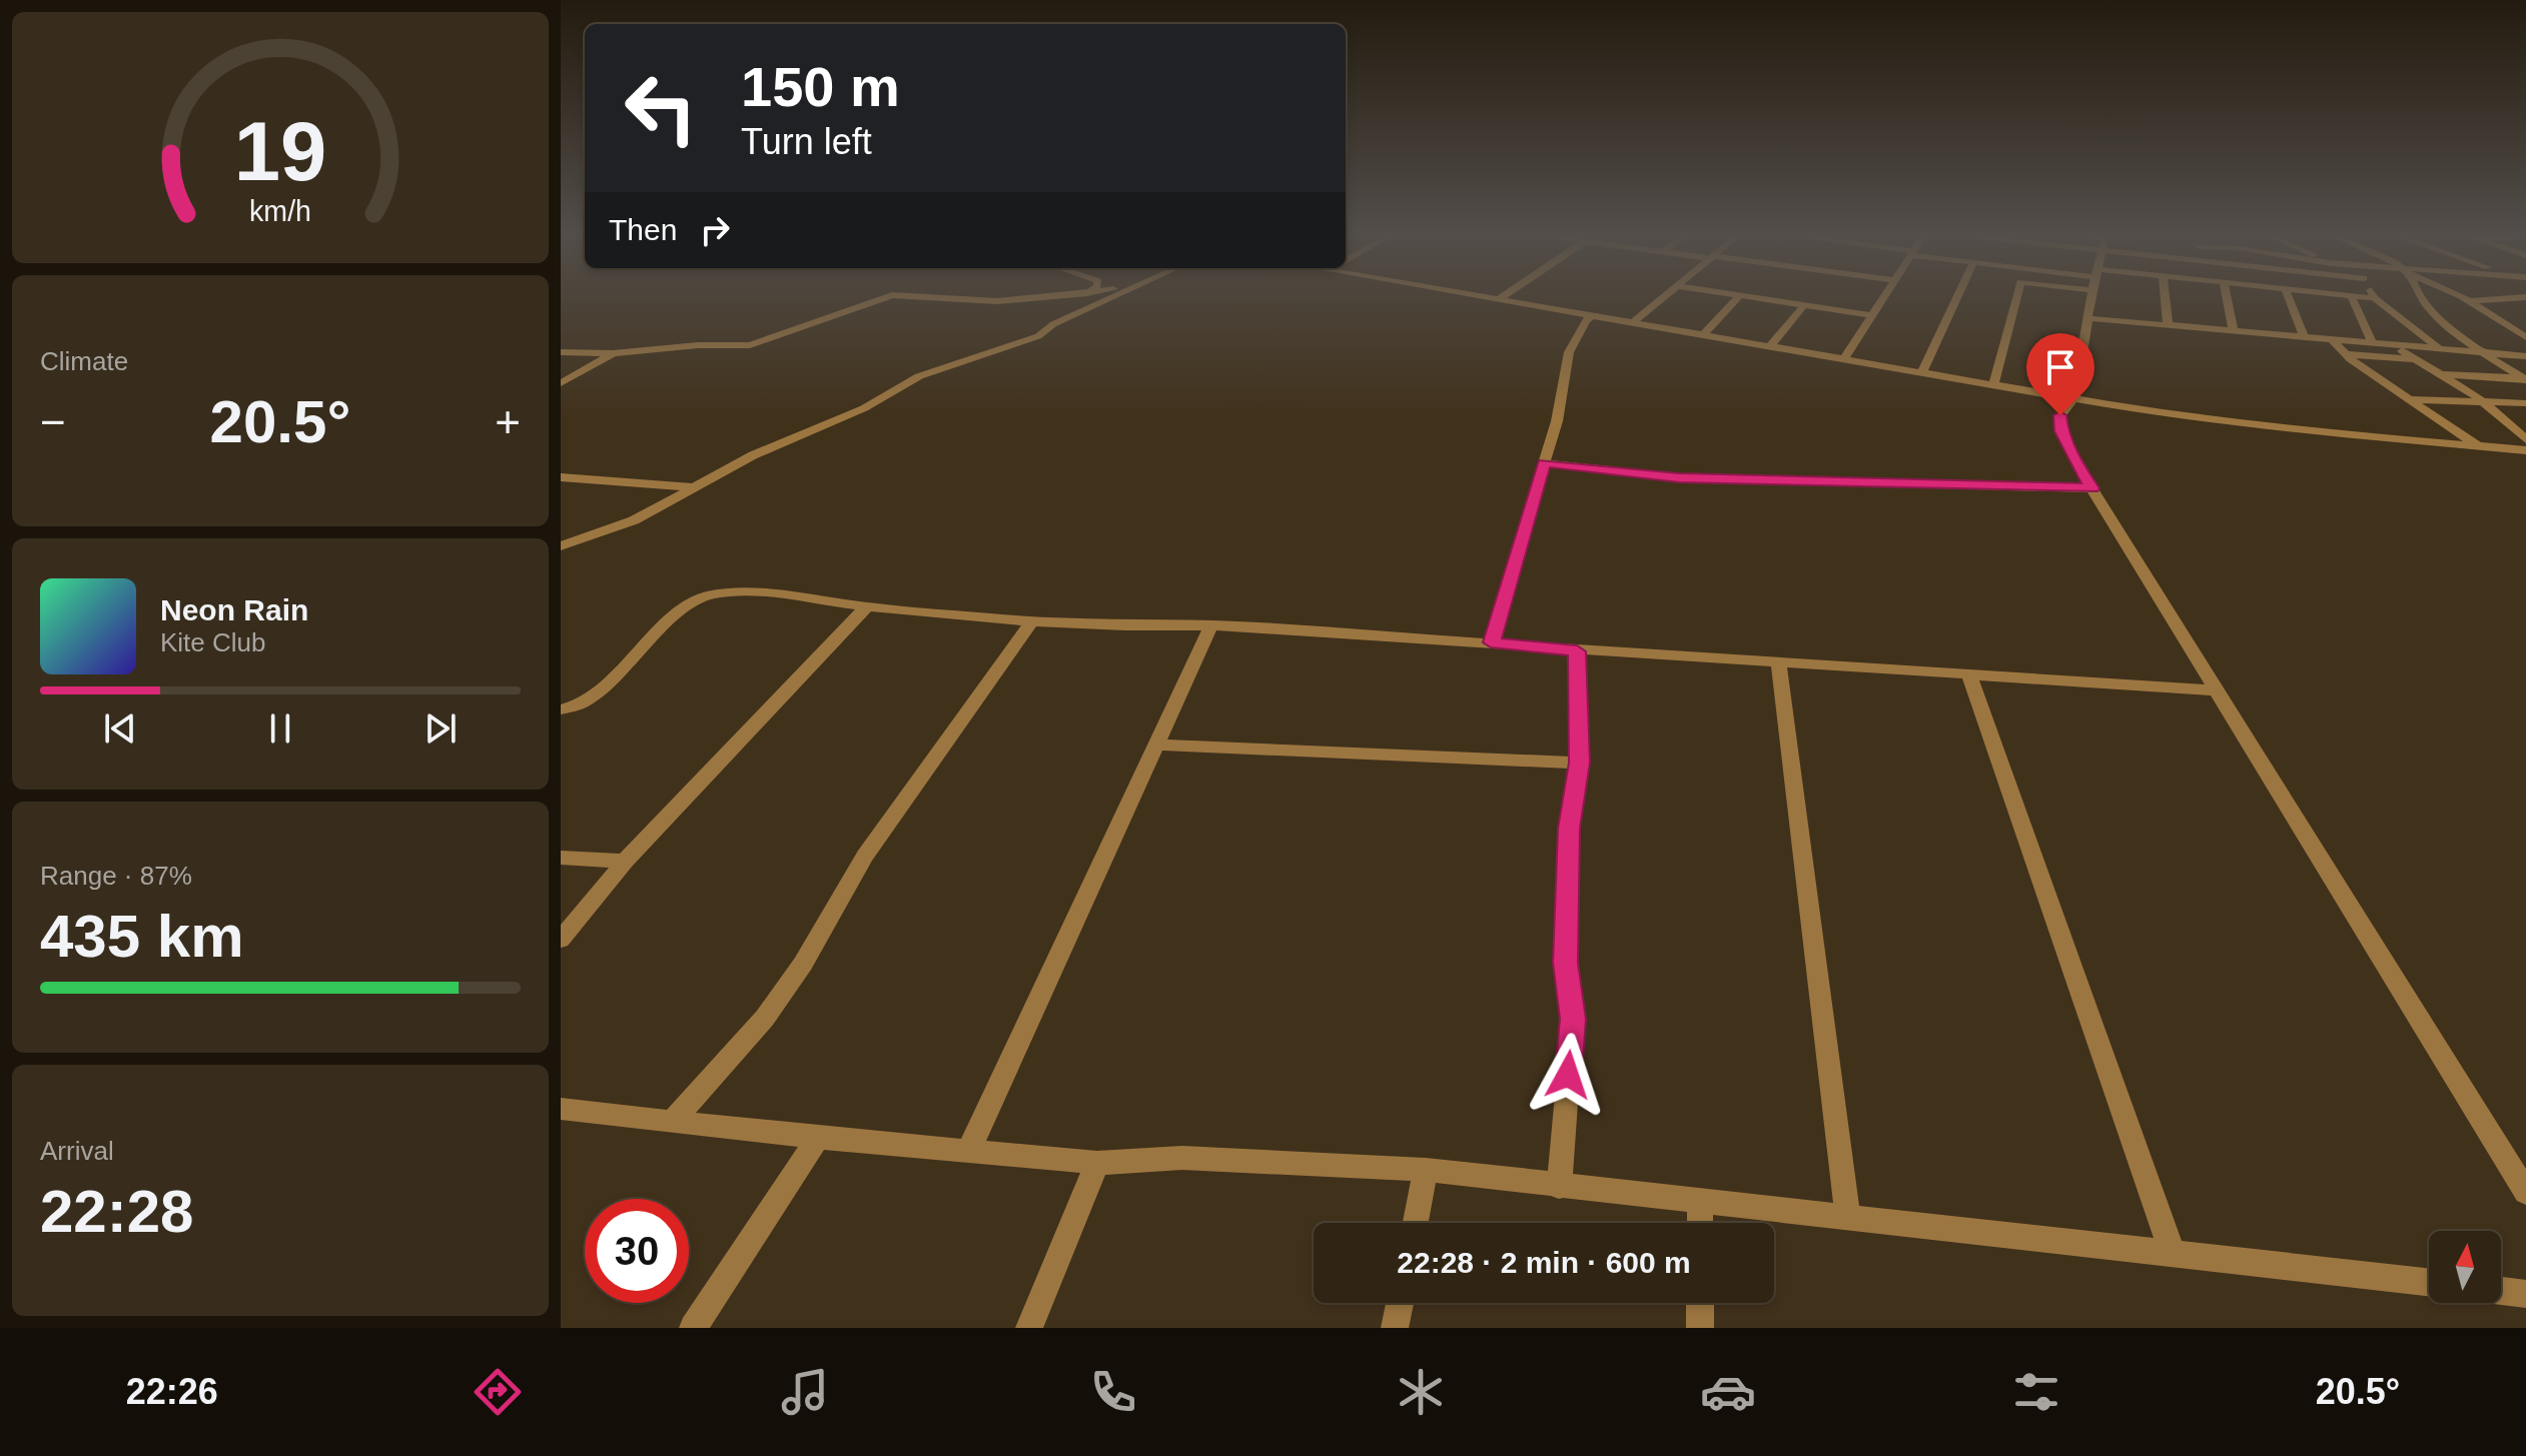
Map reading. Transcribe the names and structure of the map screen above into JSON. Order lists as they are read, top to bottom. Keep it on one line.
{"north":"top","page":{"turn":["150 m","Turn left"],"then":"Then","tile":["Climate",["Range · 87%","435 km"],["Arrival","22:28"]],"heat":["−","20.5°","+"],"song":["Neon Rain","Kite Club"],"limit":"30","trip":"22:28 · 2 min · 600 m","tabs":["22:26","20.5°"],"gauge":["19","km/h"]}}
